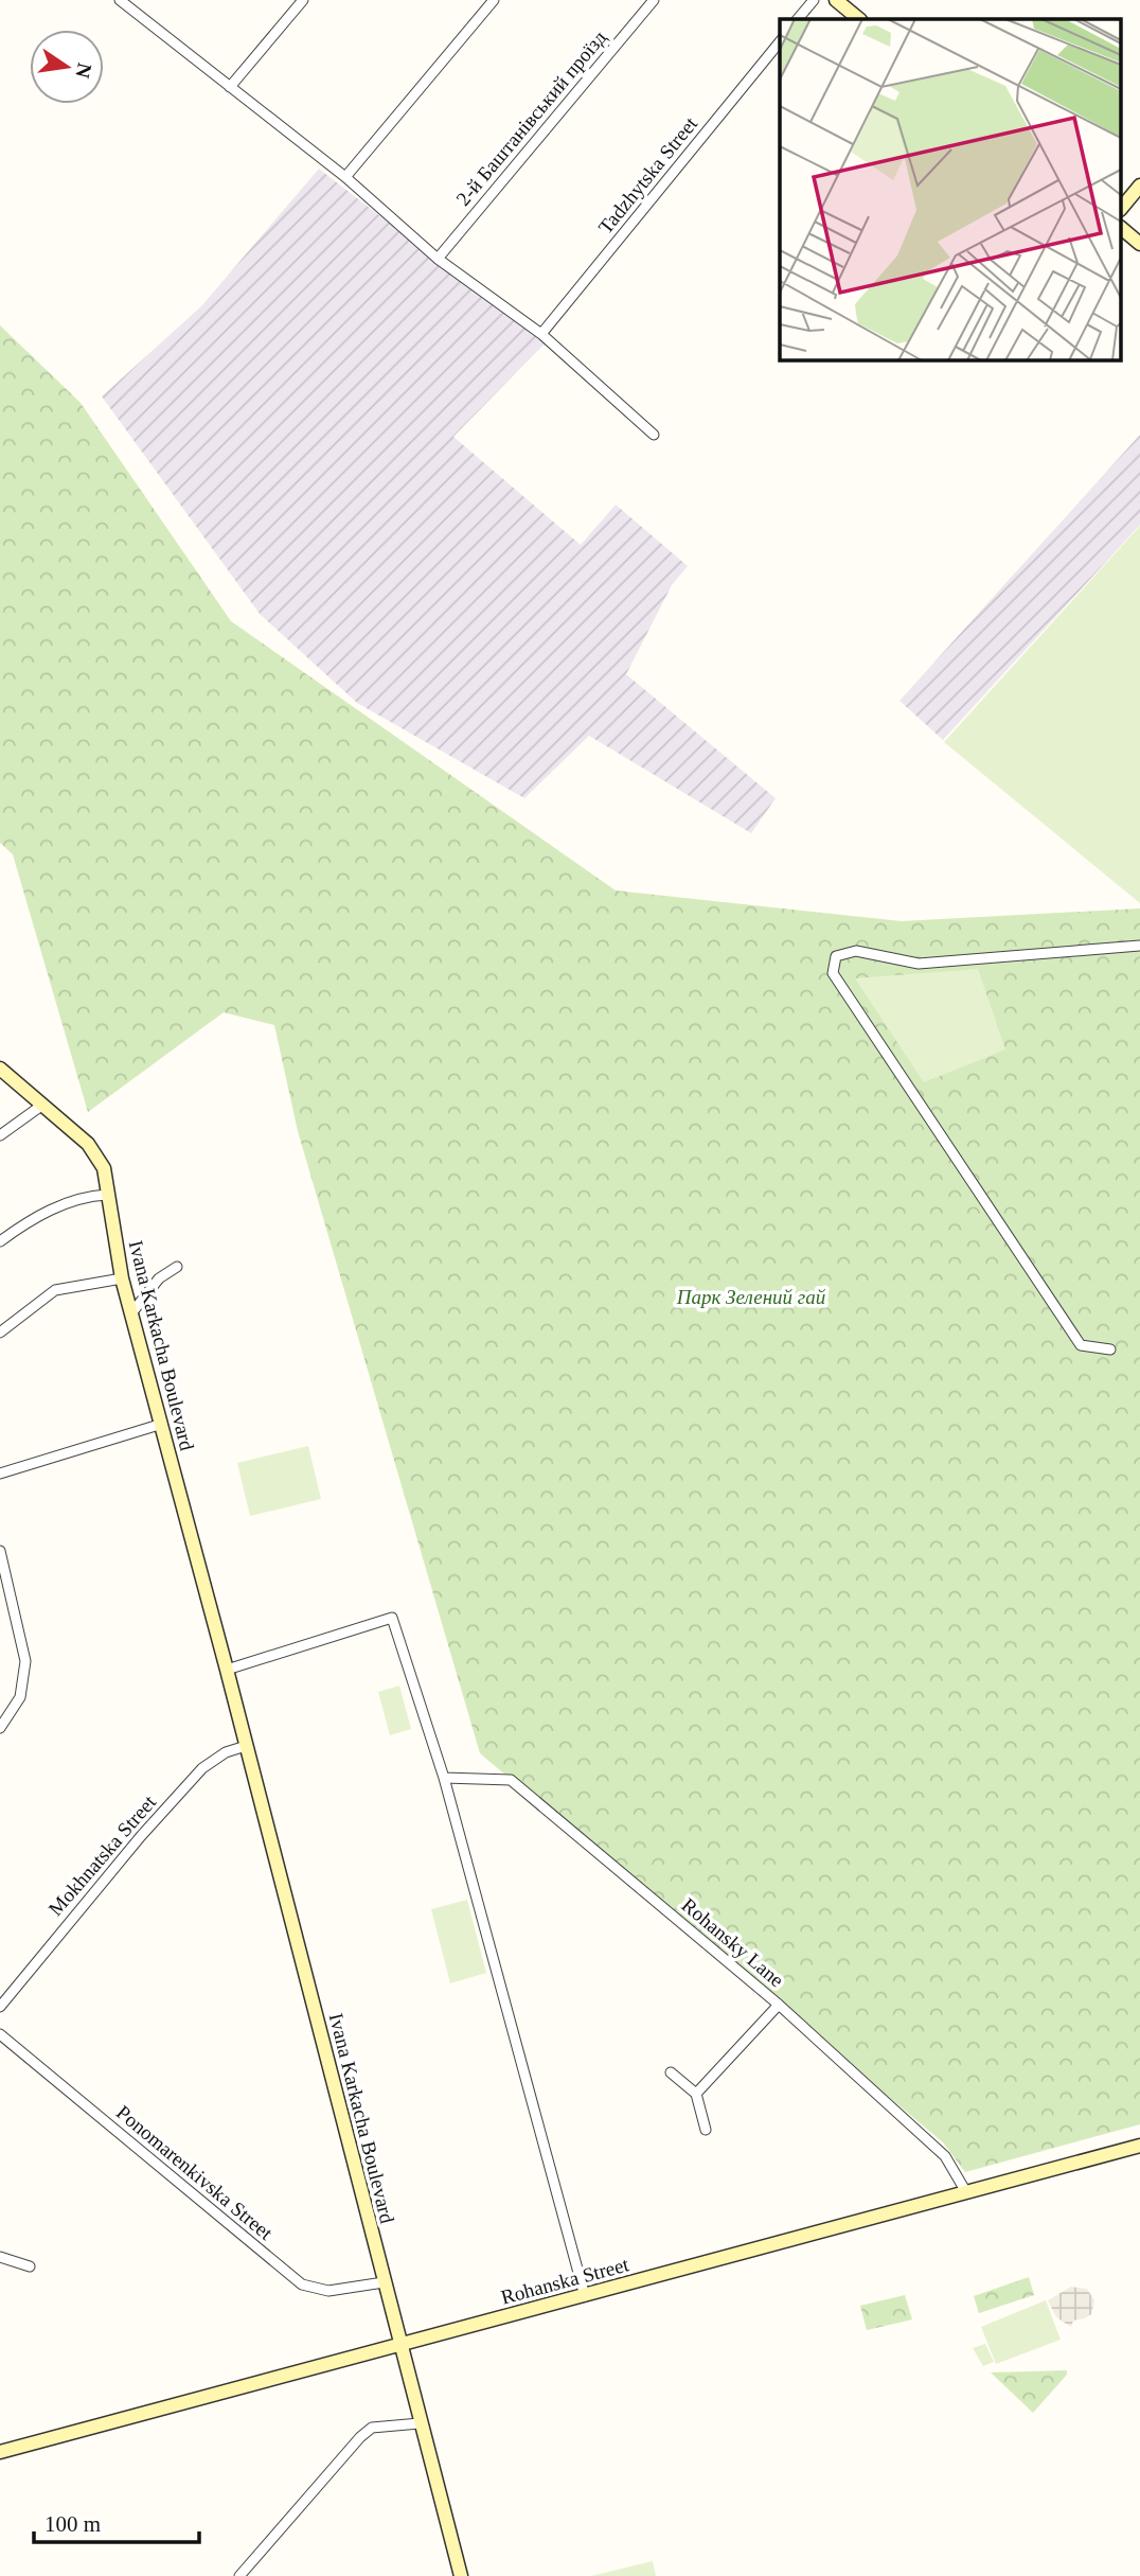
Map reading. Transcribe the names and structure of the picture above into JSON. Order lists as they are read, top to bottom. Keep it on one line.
{"streets":{"street":["2-й Баштанівський проїзд","Tadzhytska Street","Ivana Karkacha Boulevard","Mokhnatska Street","Rohansky Lane","Ponomarenkivska Street","Rohanska Street"]},"crossings":[["Ivana Karkacha Boulevard","Mokhnatska Street"],["Ivana Karkacha Boulevard","Ponomarenkivska Street"],["Ivana Karkacha Boulevard","Rohanska Street"],["Rohansky Lane","Rohanska Street"]],"parks":["Парк Зелений гай"],"scale_bar":"100 m","north":"right"}
